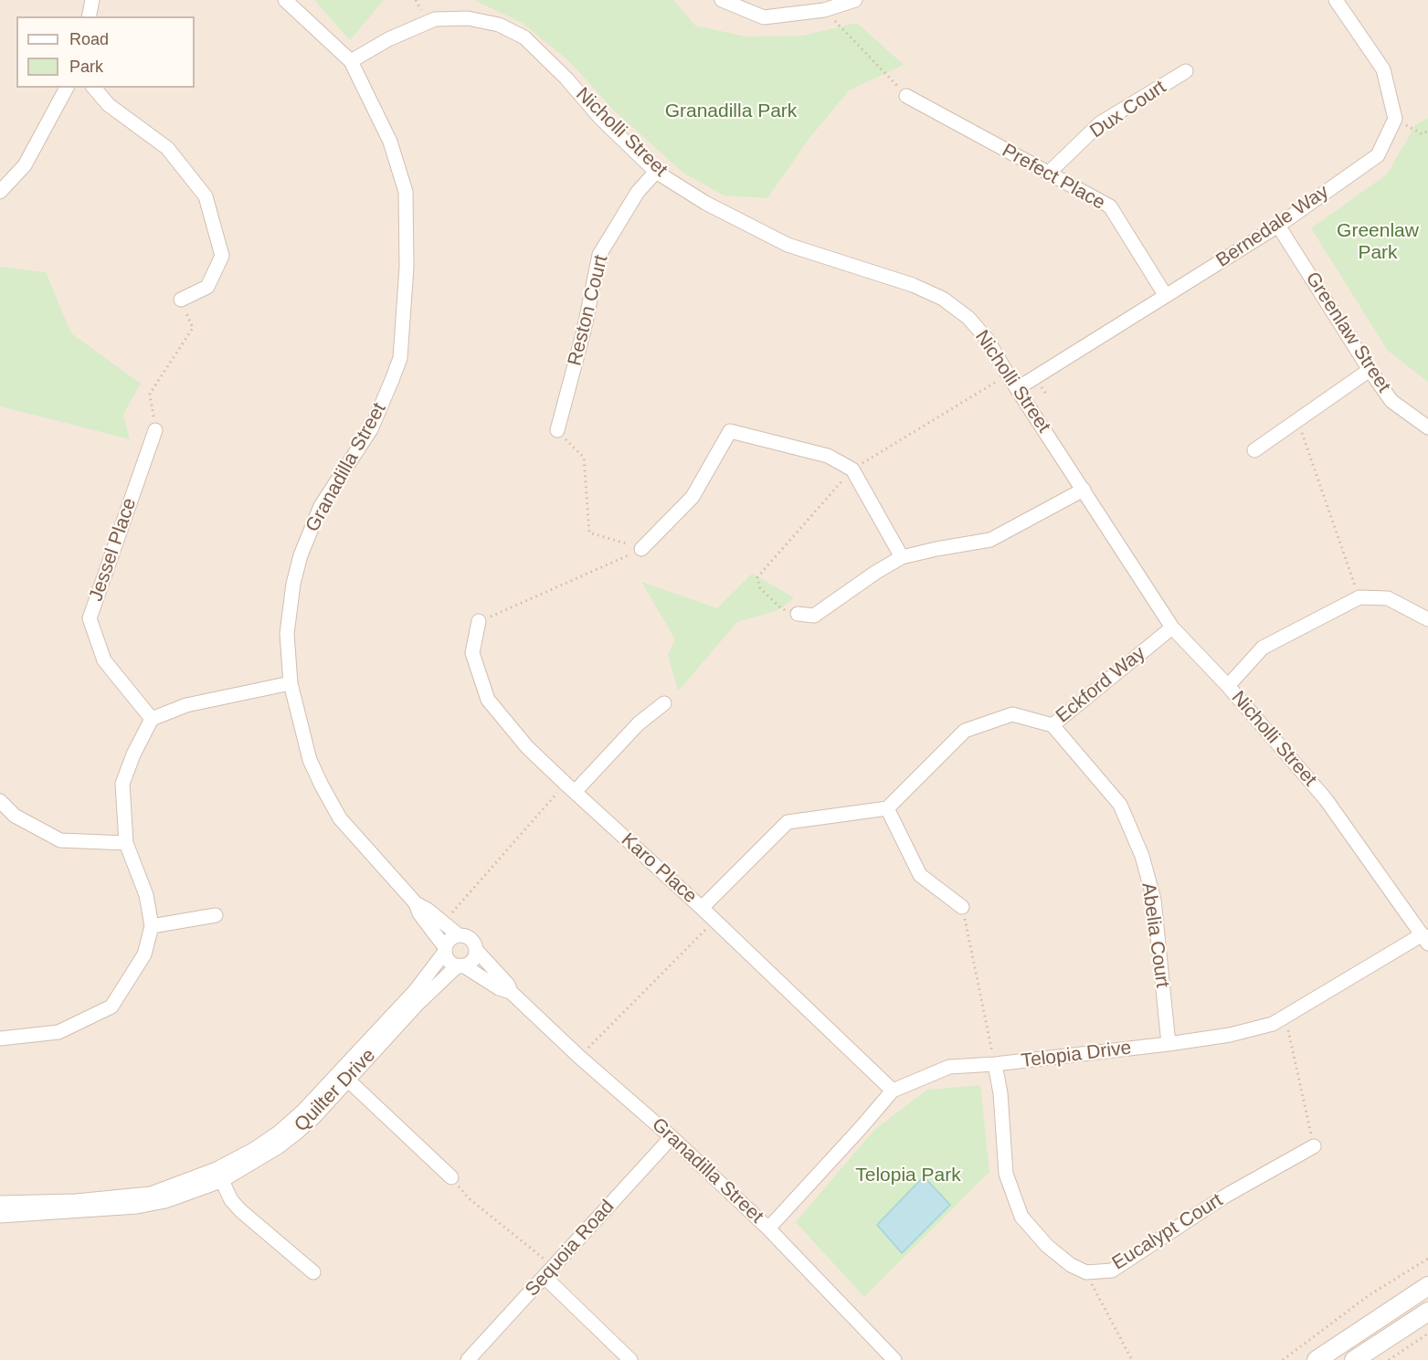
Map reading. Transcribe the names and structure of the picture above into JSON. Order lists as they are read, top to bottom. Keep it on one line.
{"streets":{"street":["Dux Court","Nicholli Street","Prefect Place","Bernedale Way","Reston Court","Greenlaw Street","Granadilla Street","Jessel Place","Eckford Way","Karo Place","Abelia Court","Telopia Drive","Quilter Drive","Eucalypt Court","Sequoia Road"]},"crossings":[["Dux Court","Prefect Place"],["Nicholli Street","Bernedale Way"],["Nicholli Street","Reston Court"],["Nicholli Street","Granadilla Street"],["Nicholli Street","Eckford Way"],["Nicholli Street","Telopia Drive"],["Prefect Place","Bernedale Way"],["Bernedale Way","Greenlaw Street"],["Granadilla Street","Telopia Drive"],["Granadilla Street","Quilter Drive"],["Granadilla Street","Sequoia Road"],["Eckford Way","Abelia Court"],["Karo Place","Telopia Drive"],["Abelia Court","Telopia Drive"],["Telopia Drive","Eucalypt Court"]],"parks":["Granadilla Park","Greenlaw Park","Telopia Park"],"legend":["Road","Park"]}
